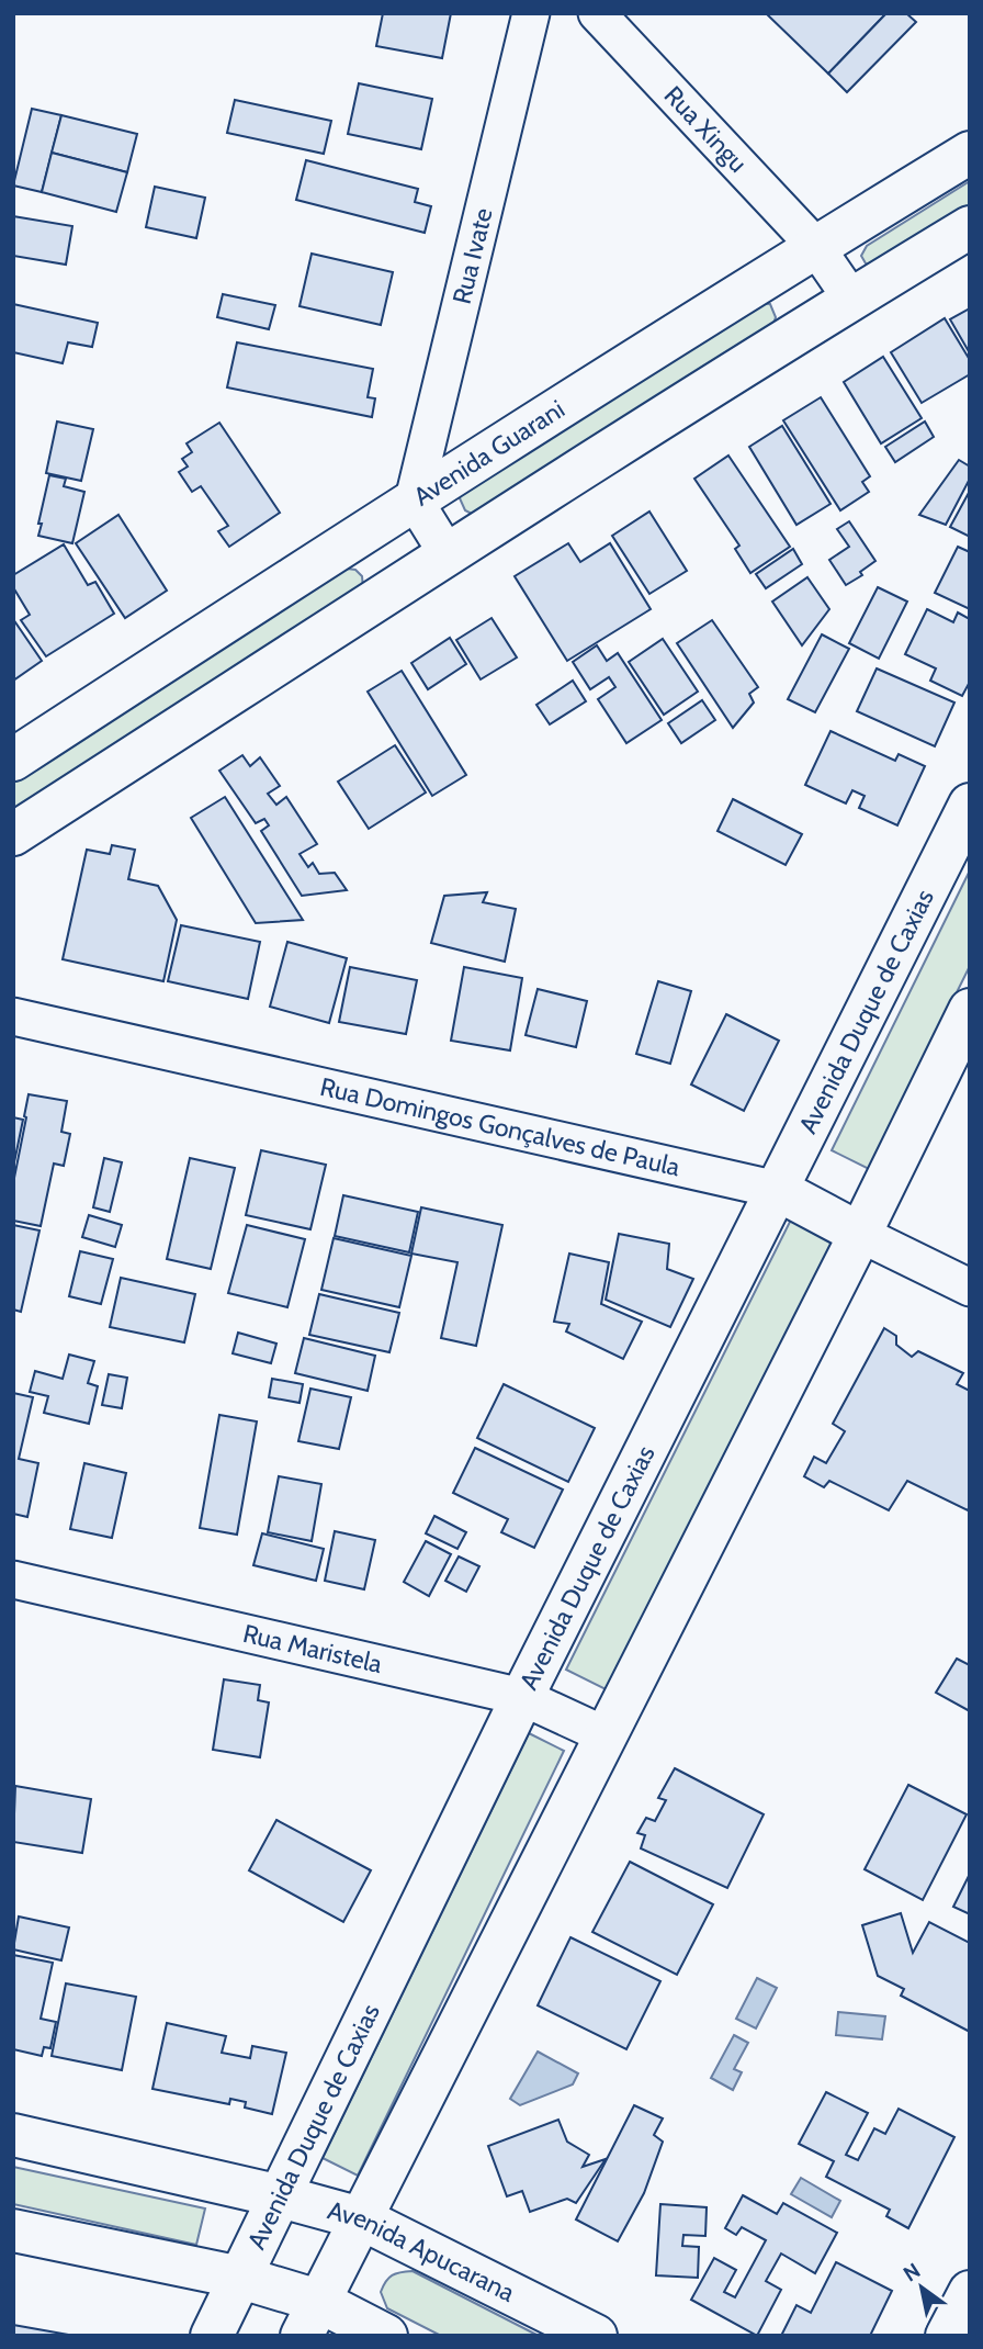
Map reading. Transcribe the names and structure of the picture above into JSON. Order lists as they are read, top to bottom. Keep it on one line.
{"streets":{"street":["Rua Xingu","Rua Ivate","Avenida Guarani","Avenida Duque de Caxias","Rua Domingos Gonçalves de Paula","Rua Maristela","Avenida Apucarana"]},"crossings":[["Rua Xingu","Avenida Guarani"],["Rua Ivate","Avenida Guarani"],["Avenida Duque de Caxias","Rua Domingos Gonçalves de Paula"],["Avenida Duque de Caxias","Rua Maristela"],["Avenida Duque de Caxias","Avenida Apucarana"]],"north":"top left"}
